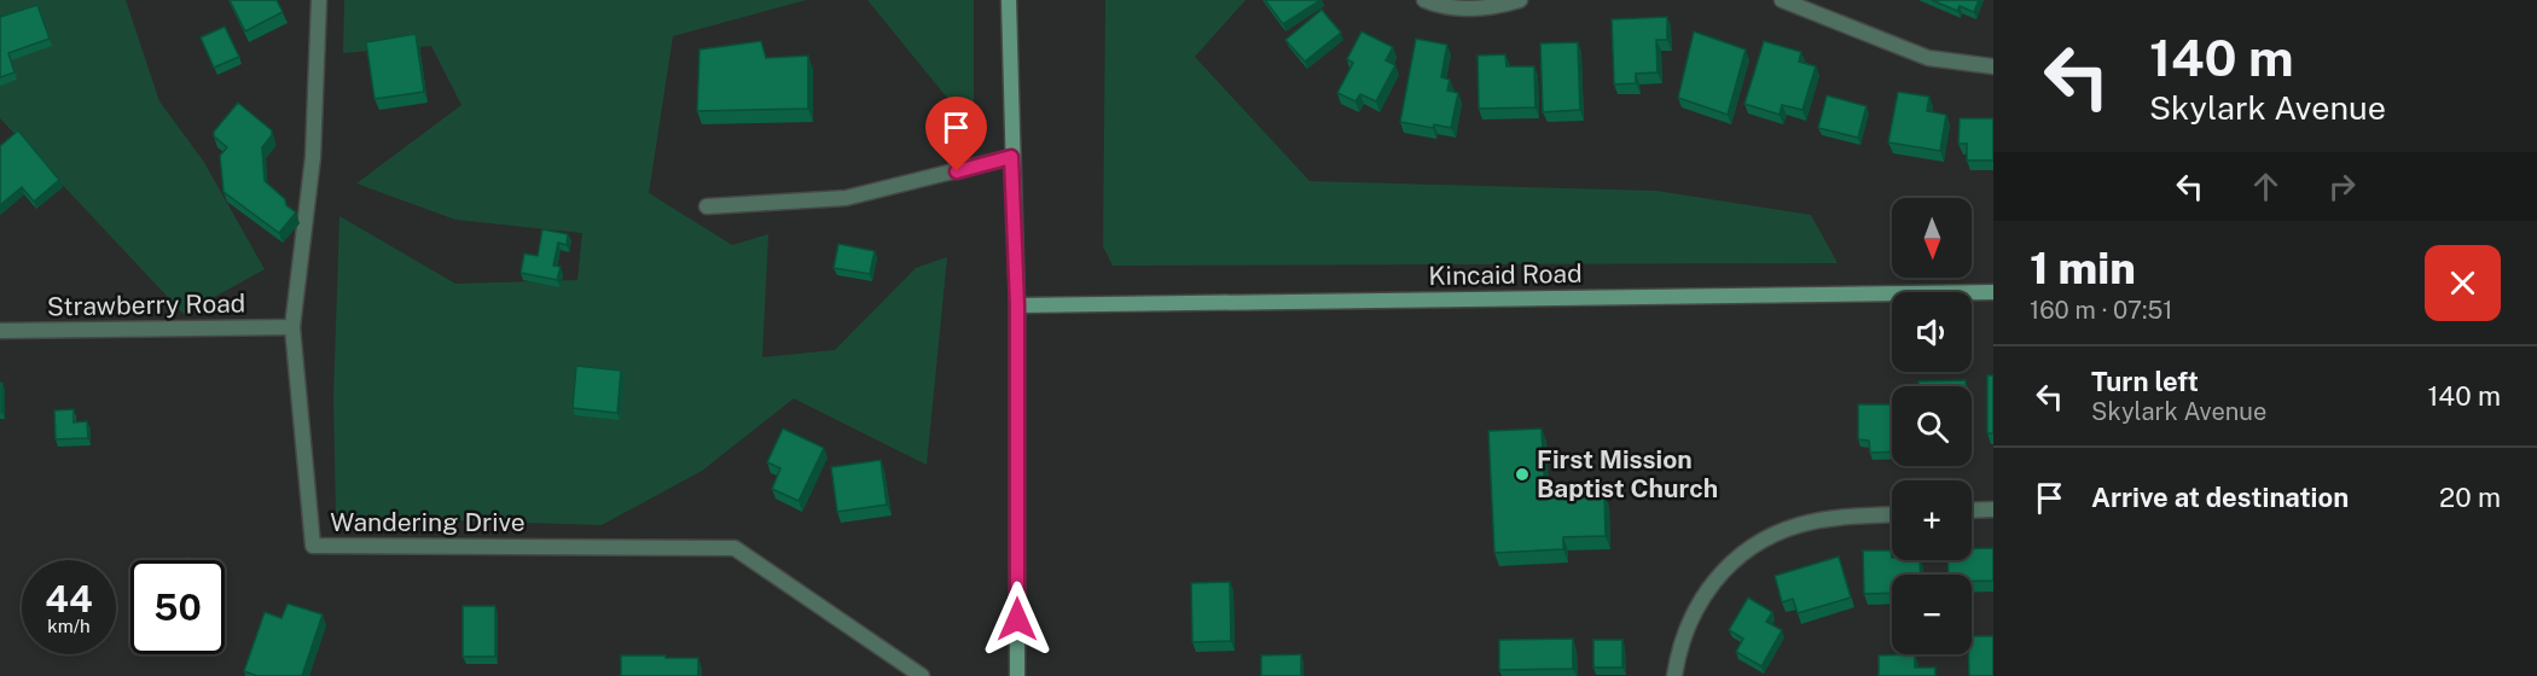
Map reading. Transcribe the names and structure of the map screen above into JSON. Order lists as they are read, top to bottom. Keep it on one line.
{"streets":{"street":["Kincaid Road","Strawberry Road","Wandering Drive"]},"crossings":[["Strawberry Road","Wandering Drive"]],"places":["First Mission Baptist Church"],"north":"bottom","page":{"turn":["140 m","Skylark Avenue"],"map_buttons":["+","−"],"heading":["1 min","160 m · 07:51"],"list":[{"name":"Turn left","note":"Skylark Avenue","value":"140 m"},{"name":"Arrive at destination","value":"20 m"}],"speed":"44 km/h","limit":"50"}}
